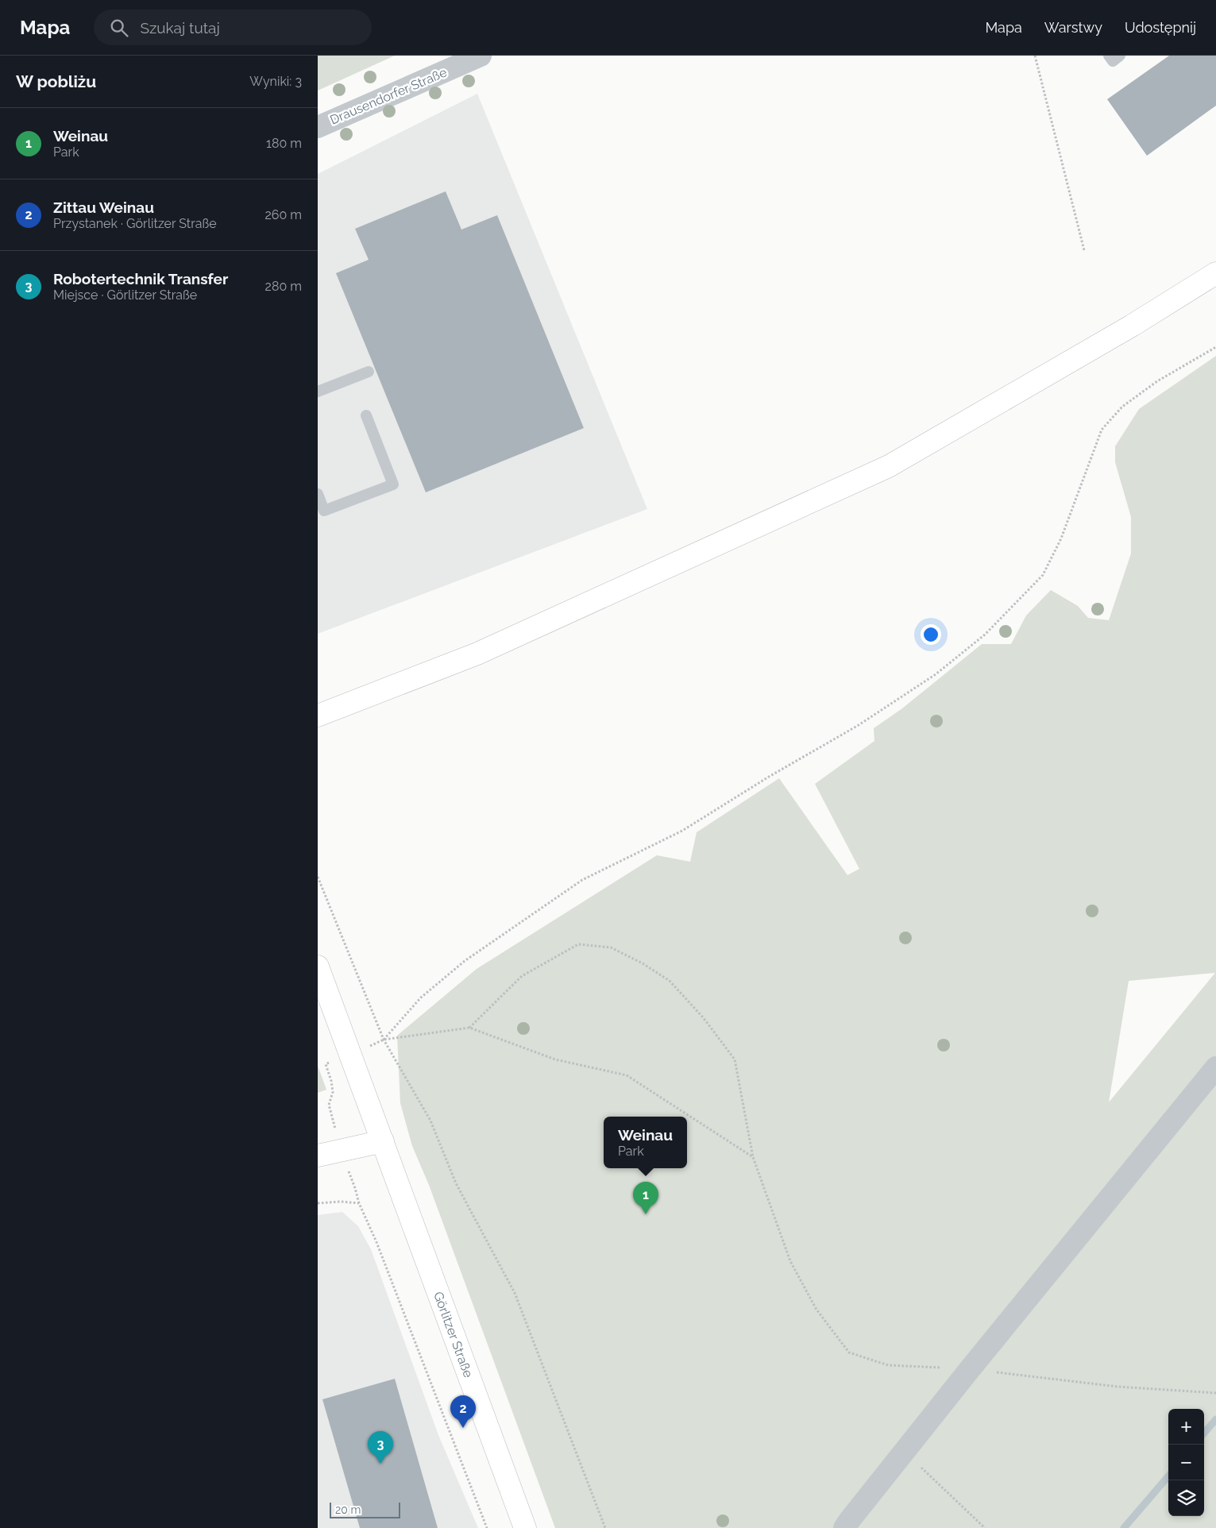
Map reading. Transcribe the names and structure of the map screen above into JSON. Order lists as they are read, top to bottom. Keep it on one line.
{"streets":{"main road":["Görlitzer Straße"],"street":["Drausendorfer Straße"]},"scale_bar":"20 m","page":{"header":"Mapa","search":"Szukaj tutaj","nav":["Mapa","Warstwy","Udostępnij"],"heading":["W pobliżu","Wyniki: 3"],"list":[{"mark":"1","name":"Weinau","note":"Park","value":"180 m"},{"mark":"2","name":"Zittau Weinau","note":"Przystanek · Görlitzer Straße","value":"260 m"},{"mark":"3","name":"Robotertechnik Transfer","note":"Miejsce · Görlitzer Straße","value":"280 m"}],"popup":["Weinau","Park"],"pins":["1","2","3"],"map_buttons":["+","−"],"scale":"20 m"}}
